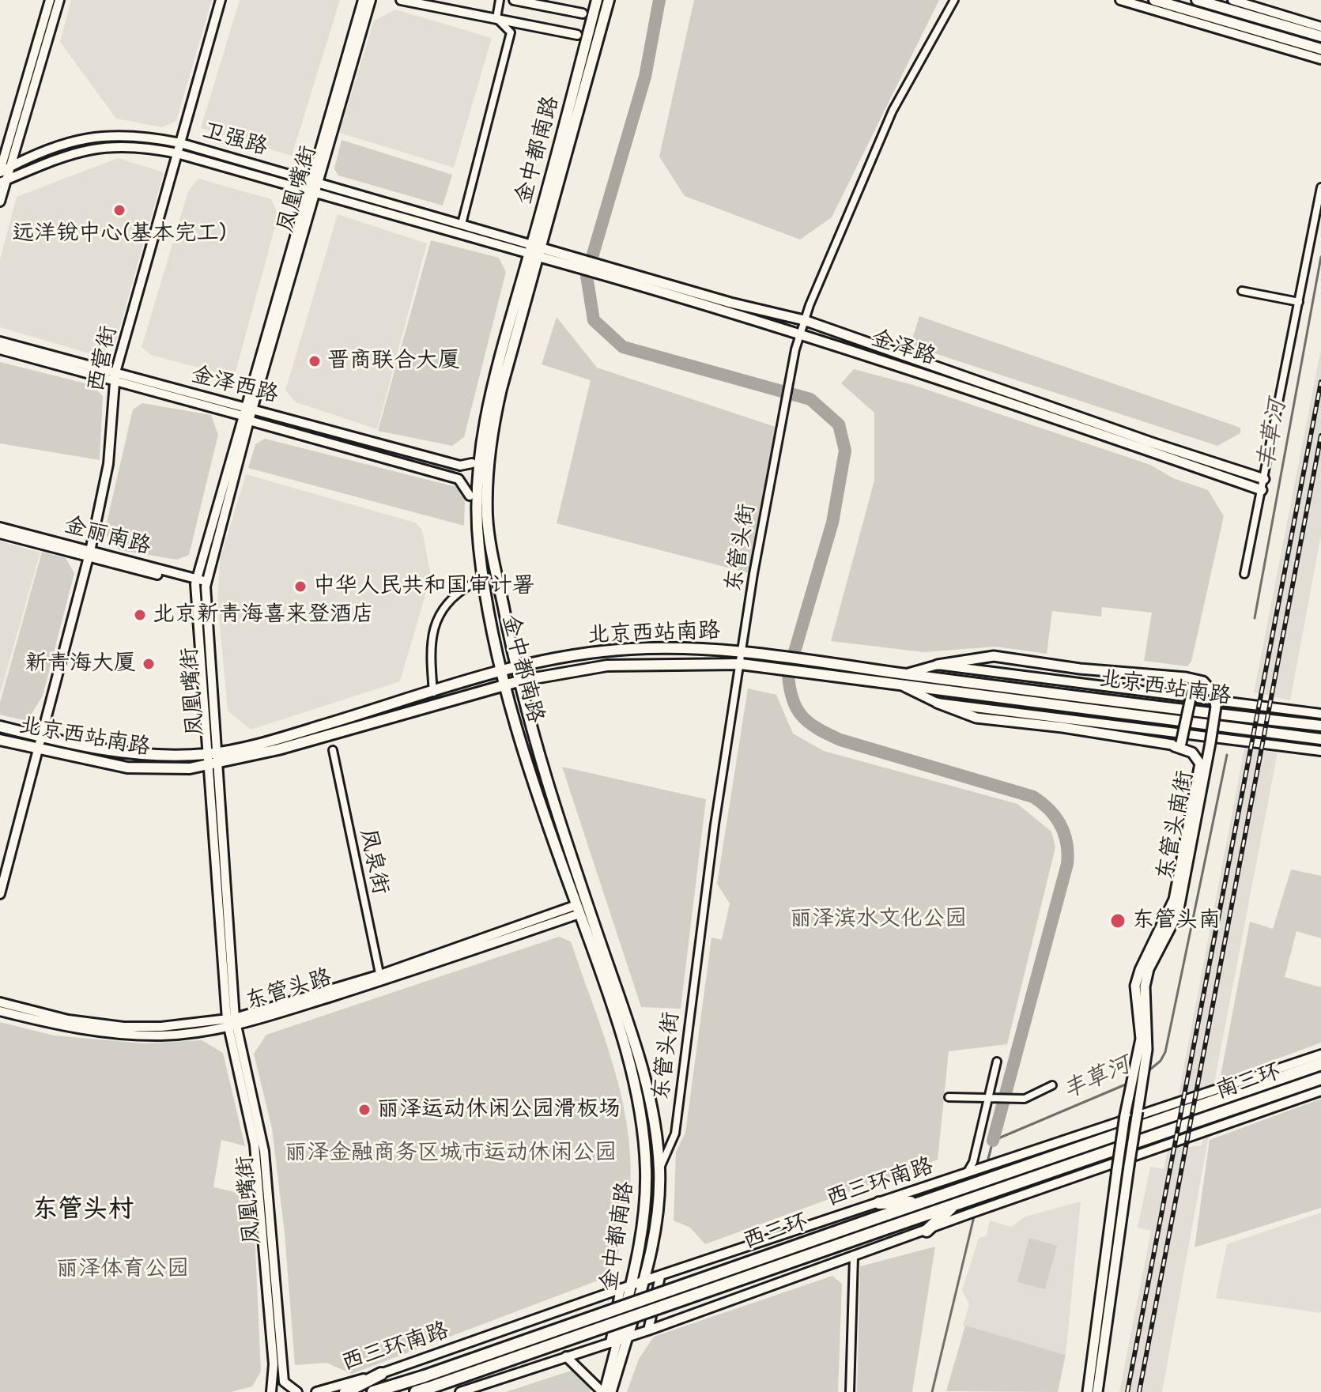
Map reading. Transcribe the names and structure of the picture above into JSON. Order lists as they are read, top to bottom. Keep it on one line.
{"streets":{"highway":["南三环","西三环"],"main road":["金中都南路","金泽路","北京西站南路","东管头南街"],"street":["卫强路","凤凰嘴街","西营街","金泽西路","金丽南路","东管头街","凤泉街","东管头路","西三环南路"]},"crossings":[["卫强路","金中都南路"],["卫强路","凤凰嘴街"],["卫强路","金泽路"],["卫强路","西营街"],["金中都南路","金泽路"],["金中都南路","东管头街"],["金中都南路","北京西站南路"],["金中都南路","东管头路"],["金中都南路","西三环南路"],["凤凰嘴街","金泽西路"],["凤凰嘴街","金丽南路"],["凤凰嘴街","北京西站南路"],["凤凰嘴街","东管头路"],["金泽路","东管头街"],["西营街","金泽西路"],["西营街","金丽南路"],["西营街","北京西站南路"],["东管头街","北京西站南路"],["凤泉街","东管头路"],["南三环","西三环"]],"districts":["东管头村"],"water":["丰草河"],"parks":["丽泽滨水文化公园","丽泽金融商务区城市运动休闲公园","丽泽体育公园"],"places":["远洋锐中心(基本完工)","晋商联合大厦","中华人民共和国审计署","北京新青海喜来登酒店","新青海大厦","东管头南","丽泽运动休闲公园滑板场"]}
